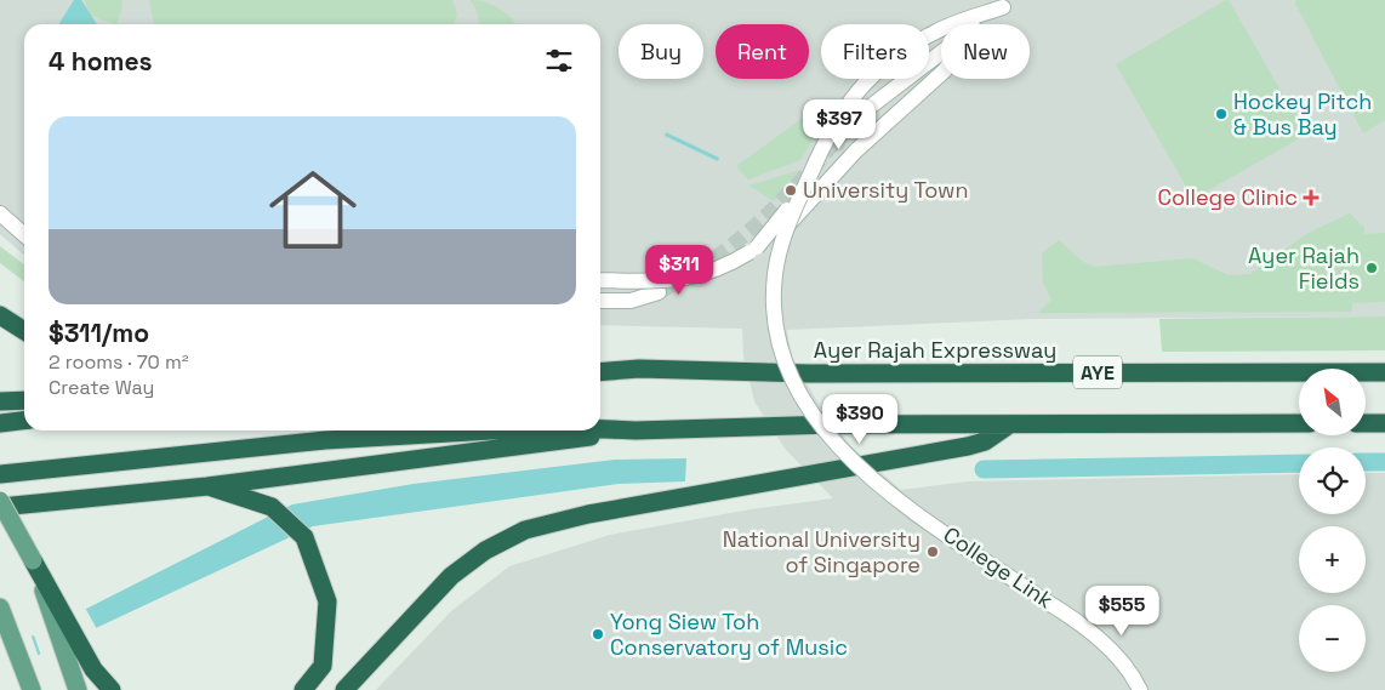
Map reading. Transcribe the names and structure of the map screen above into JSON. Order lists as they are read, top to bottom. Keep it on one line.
{"streets":{"highway":["Ayer Rajah Expressway","AYE"],"street":["College Link"]},"places":{"other":["Hockey Pitch & Bus Bay","University Town","Ayer Rajah Fields","National University of Singapore","Yong Siew Toh Conservatory of Music"],"health":["College Clinic"]},"north":"top left","page":{"chip":["Buy","Rent","Filters","New"],"heading":"4 homes","list":[{"name":"$311/mo","note":"2 rooms · 70 m² · Create Way"}],"price":["$397","$311","$390","$555"],"map_buttons":["+","−"]}}
